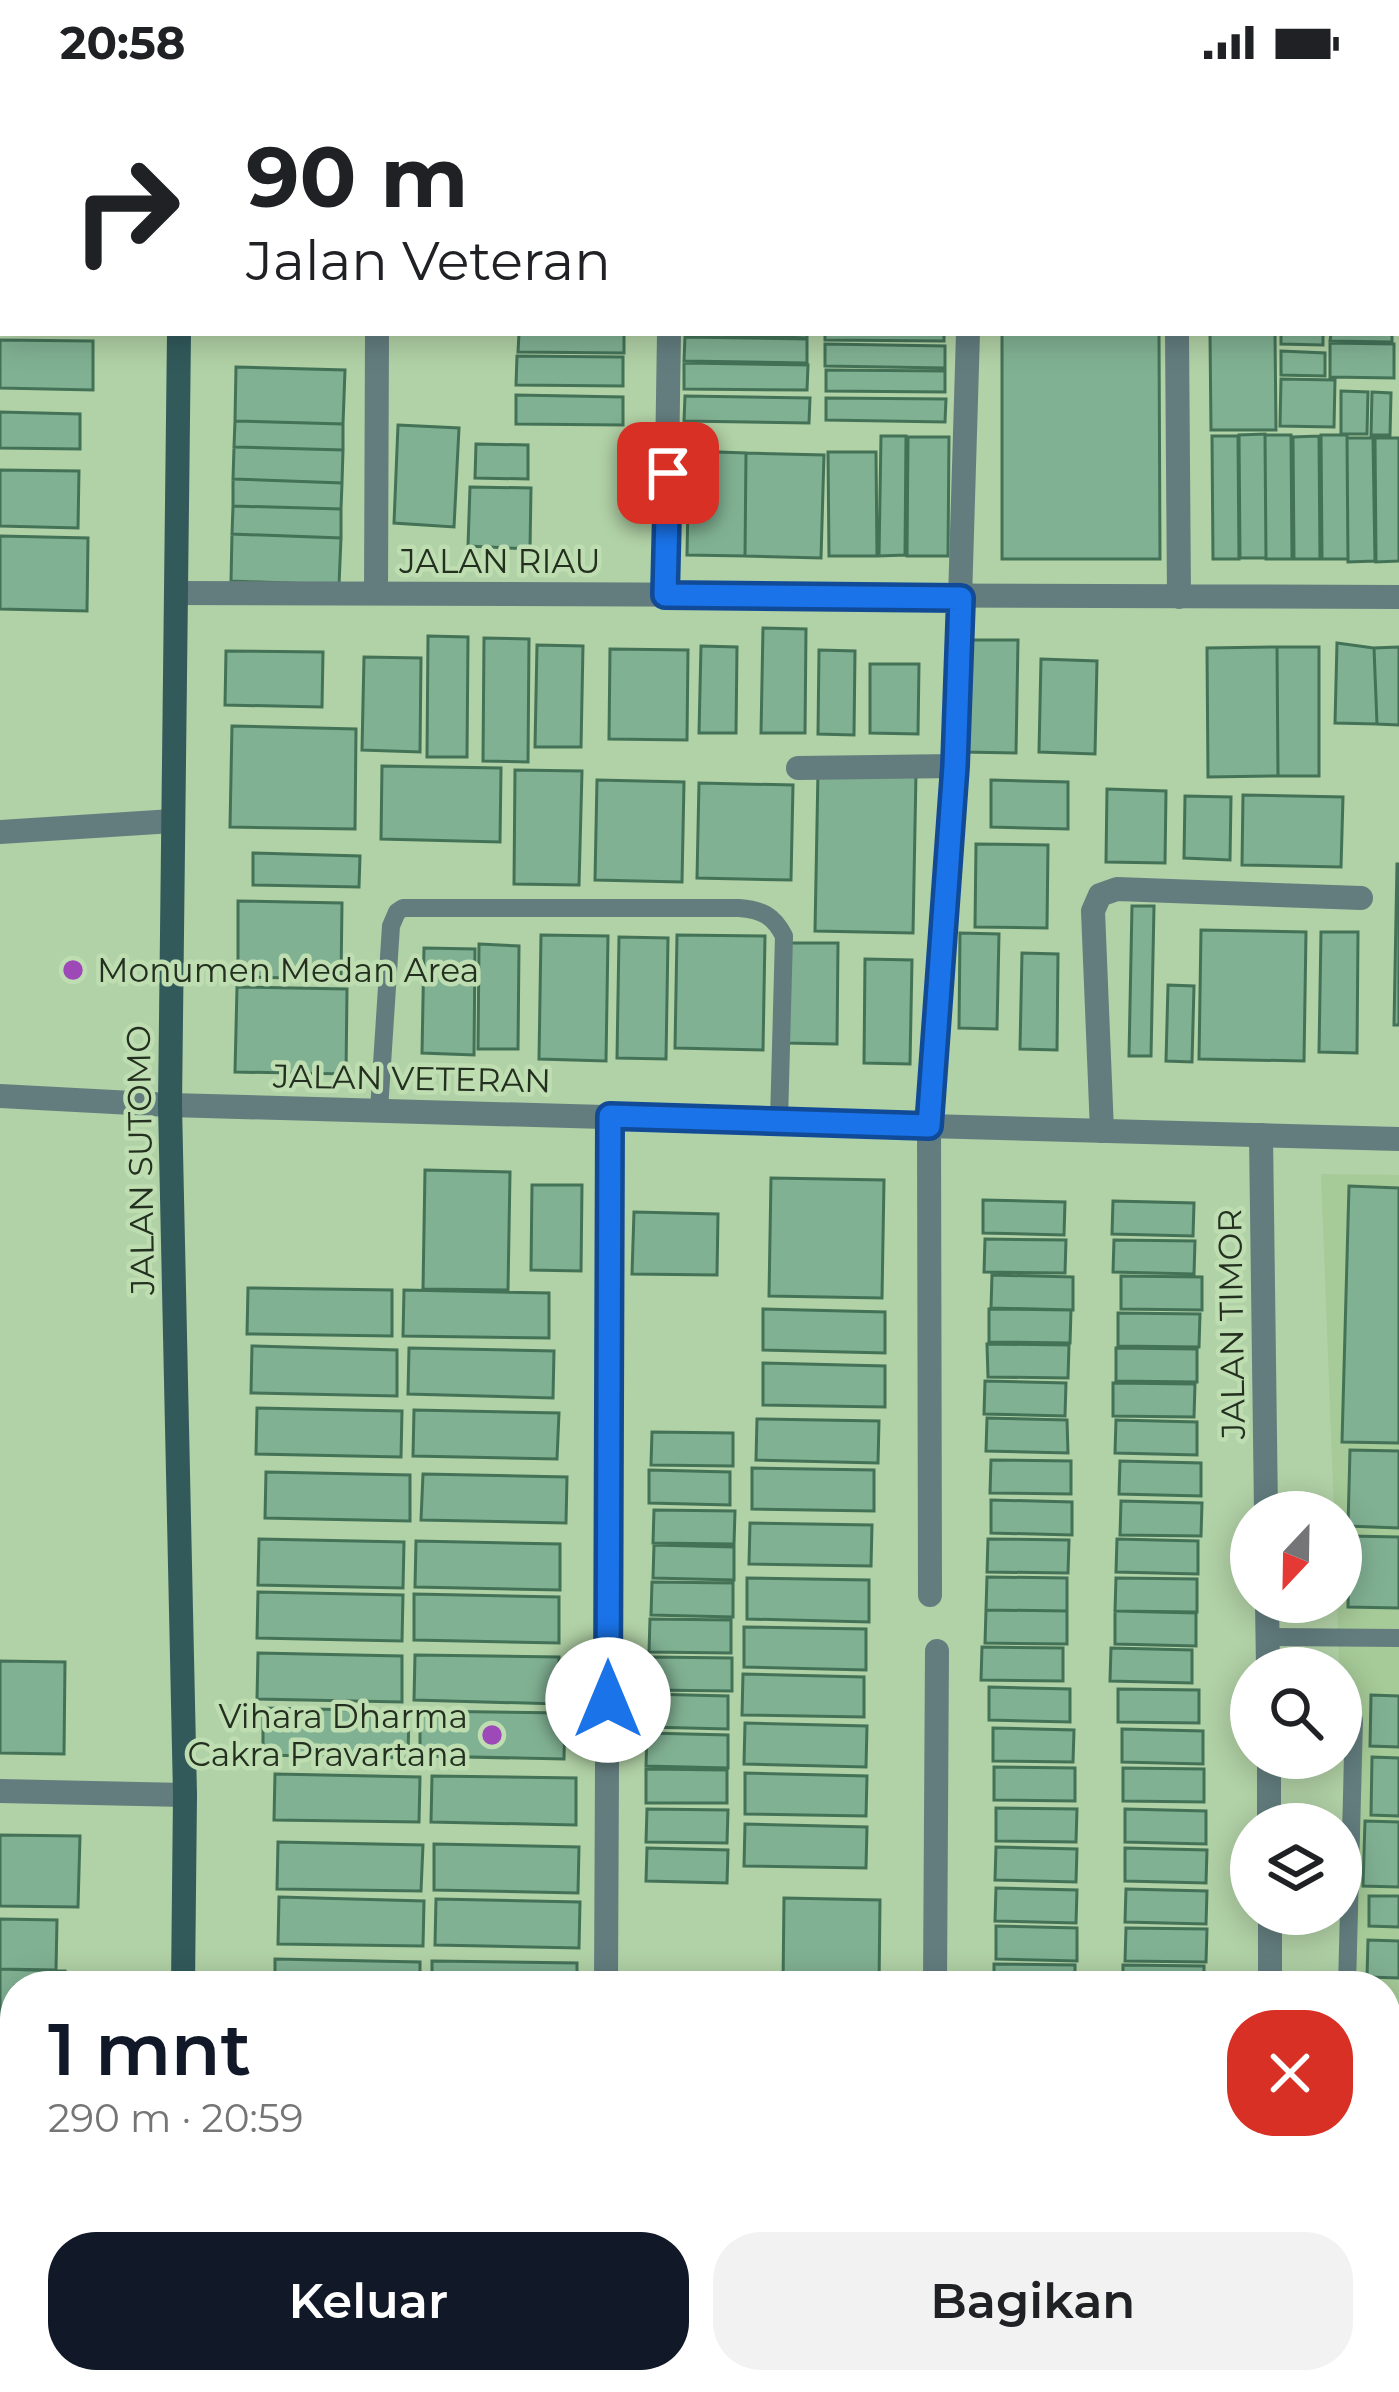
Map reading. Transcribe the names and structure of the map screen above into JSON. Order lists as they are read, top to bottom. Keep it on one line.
{"streets":{"main road":["JALAN SUTOMO"],"street":["JALAN RIAU","JALAN VETERAN","JALAN TIMOR"]},"crossings":[["JALAN RIAU","JALAN SUTOMO"],["JALAN VETERAN","JALAN SUTOMO"],["JALAN VETERAN","JALAN TIMOR"]],"places":["Monumen Medan Area","Vihara Dharma Cakra Pravartana"],"north":"bottom","page":{"status":"20:58","turn":["90 m","Jalan Veteran"],"heading":["1 mnt","290 m · 20:59"],"buttons":["Keluar","Bagikan"]}}
